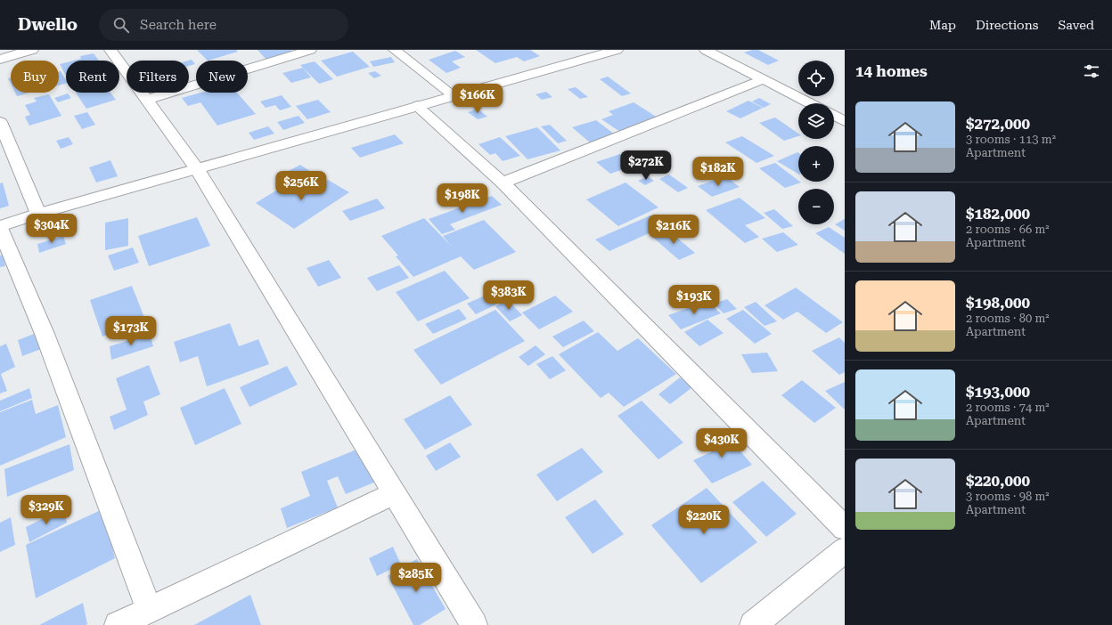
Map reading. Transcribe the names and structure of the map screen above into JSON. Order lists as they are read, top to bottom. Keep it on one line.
{"page":{"header":"Dwello","search":"Search here","nav":["Map","Directions","Saved"],"heading":"14 homes","map_buttons":["+","−"],"chip":["Buy","Rent","Filters","New"],"price":["$166K","$272K","$182K","$256K","$198K","$304K","$216K","$383K","$193K","$173K","$430K","$329K","$220K","$285K"],"list":[{"name":"$272,000","note":"3 rooms · 113 m² · Apartment"},{"name":"$182,000","note":"2 rooms · 66 m² · Apartment"},{"name":"$198,000","note":"2 rooms · 80 m² · Apartment"},{"name":"$193,000","note":"2 rooms · 74 m² · Apartment"},{"name":"$220,000","note":"3 rooms · 98 m² · Apartment"}]}}
